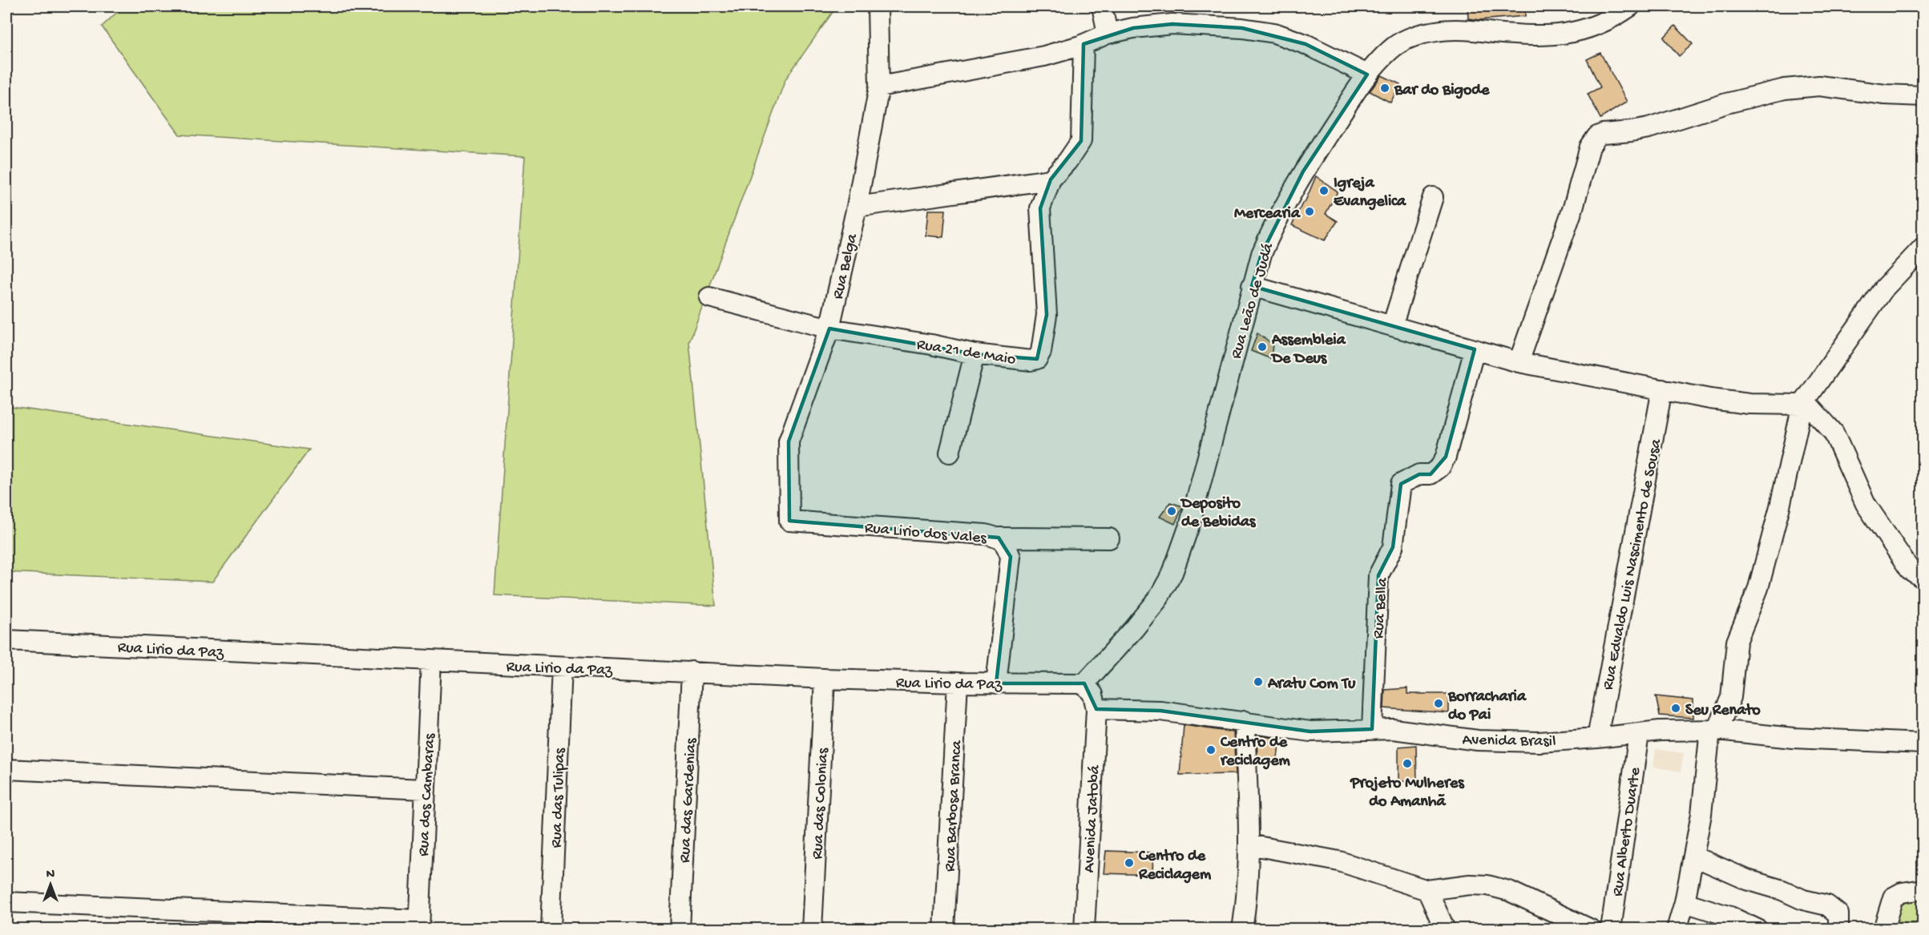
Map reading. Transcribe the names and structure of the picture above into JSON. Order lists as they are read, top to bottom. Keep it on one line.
{"streets":{"street":["Rua Belga","Rua Leão de Judá","Rua 21 de Maio","Rua Lirio dos Vales","Rua Edvaldo Luis Nascimento de Sousa","Rua Bella","Rua Lirio da Paz","Avenida Brasil","Rua dos Cambaras","Rua das Tulipas","Rua das Gardenias","Rua das Colonias","Rua Barbosa Branca","Avenida Jatobá","Rua Alberto Duarte"]},"crossings":[["Rua Belga","Rua 21 de Maio"],["Rua Belga","Rua Lirio dos Vales"],["Rua Leão de Judá","Rua Lirio da Paz"],["Rua Lirio dos Vales","Rua Lirio da Paz"],["Rua Edvaldo Luis Nascimento de Sousa","Avenida Brasil"],["Rua Bella","Avenida Brasil"],["Rua Lirio da Paz","Rua dos Cambaras"],["Rua Lirio da Paz","Rua das Tulipas"],["Rua Lirio da Paz","Rua das Gardenias"],["Rua Lirio da Paz","Rua das Colonias"],["Rua Lirio da Paz","Rua Barbosa Branca"],["Avenida Brasil","Avenida Jatobá"],["Avenida Brasil","Rua Alberto Duarte"]],"places":["Bar do Bigode","Igreja Evangelica","Mercearia","Assembleia De Deus","Deposito de Bebidas","Aratu Com Tu","Borracharia do Pai","Seu Renato","Centro de reciclagem","Projeto Mulheres do Amanhã","Centro de Reciclagem"],"north":"top"}
